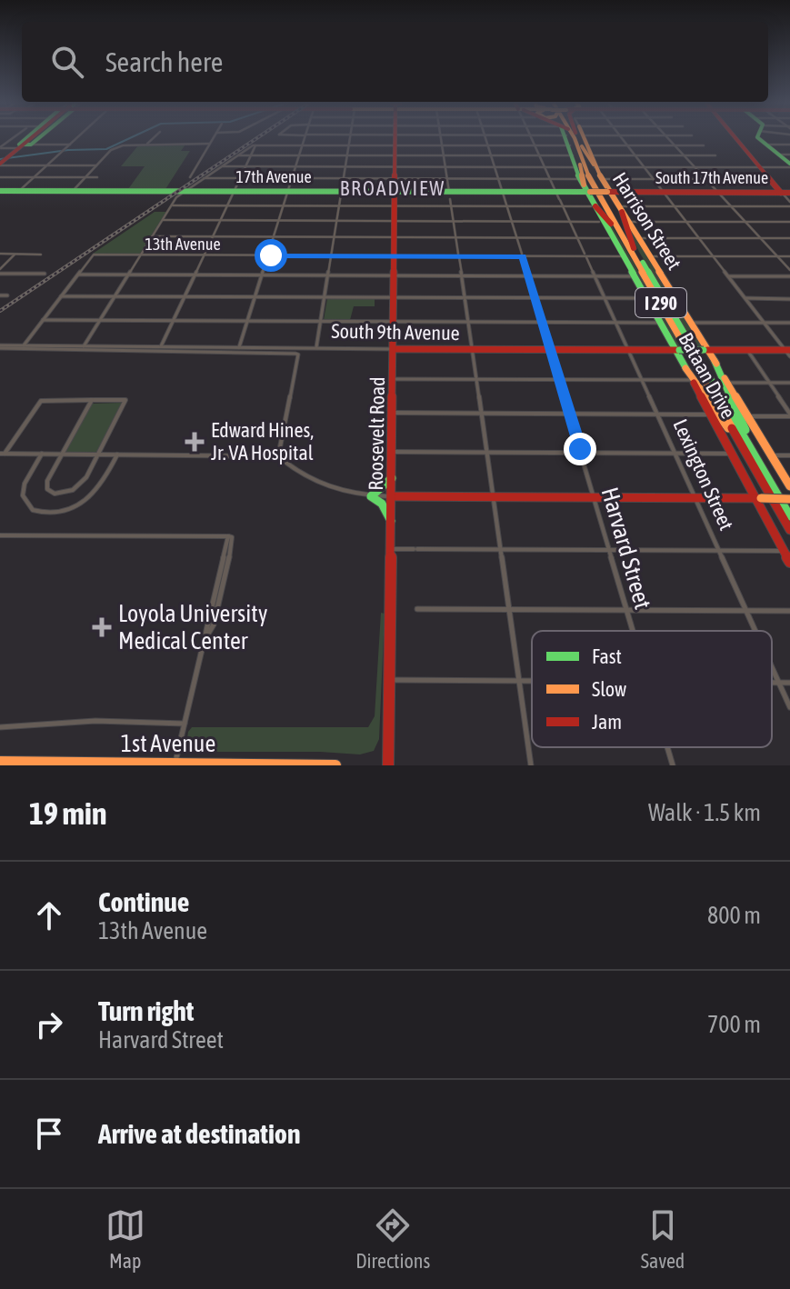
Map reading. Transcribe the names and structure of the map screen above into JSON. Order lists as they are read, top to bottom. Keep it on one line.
{"streets":{"main road":["17th Avenue","South 17th Avenue","Harrison Street","I 290","South 9th Avenue","Bataan Drive","Roosevelt Road","1st Avenue"],"street":["13th Avenue","Lexington Street","Harvard Street"]},"crossings":[["17th Avenue","South 17th Avenue"],["17th Avenue","Bataan Drive"],["17th Avenue","Roosevelt Road"],["17th Avenue","Lexington Street"],["17th Avenue","Harvard Street"],["South 17th Avenue","Harrison Street"],["South 17th Avenue","Bataan Drive"],["Harrison Street","I 290"],["Harrison Street","South 9th Avenue"],["13th Avenue","Bataan Drive"],["13th Avenue","Roosevelt Road"],["13th Avenue","Lexington Street"],["13th Avenue","Harvard Street"],["I 290","Bataan Drive"],["South 9th Avenue","Bataan Drive"],["South 9th Avenue","Roosevelt Road"],["South 9th Avenue","Lexington Street"],["South 9th Avenue","Harvard Street"]],"districts":["BROADVIEW"],"places":{"health":["Edward Hines, Jr. VA Hospital","Loyola University Medical Center"]},"legend":["Fast","Slow","Jam"],"page":{"search":"Search here","heading":["19 min","Walk · 1.5 km"],"list":[["Continue","13th Avenue","800 m"],["Turn right","Harvard Street","700 m"],"Arrive at destination"],"nav":["Map","Directions","Saved"]}}
